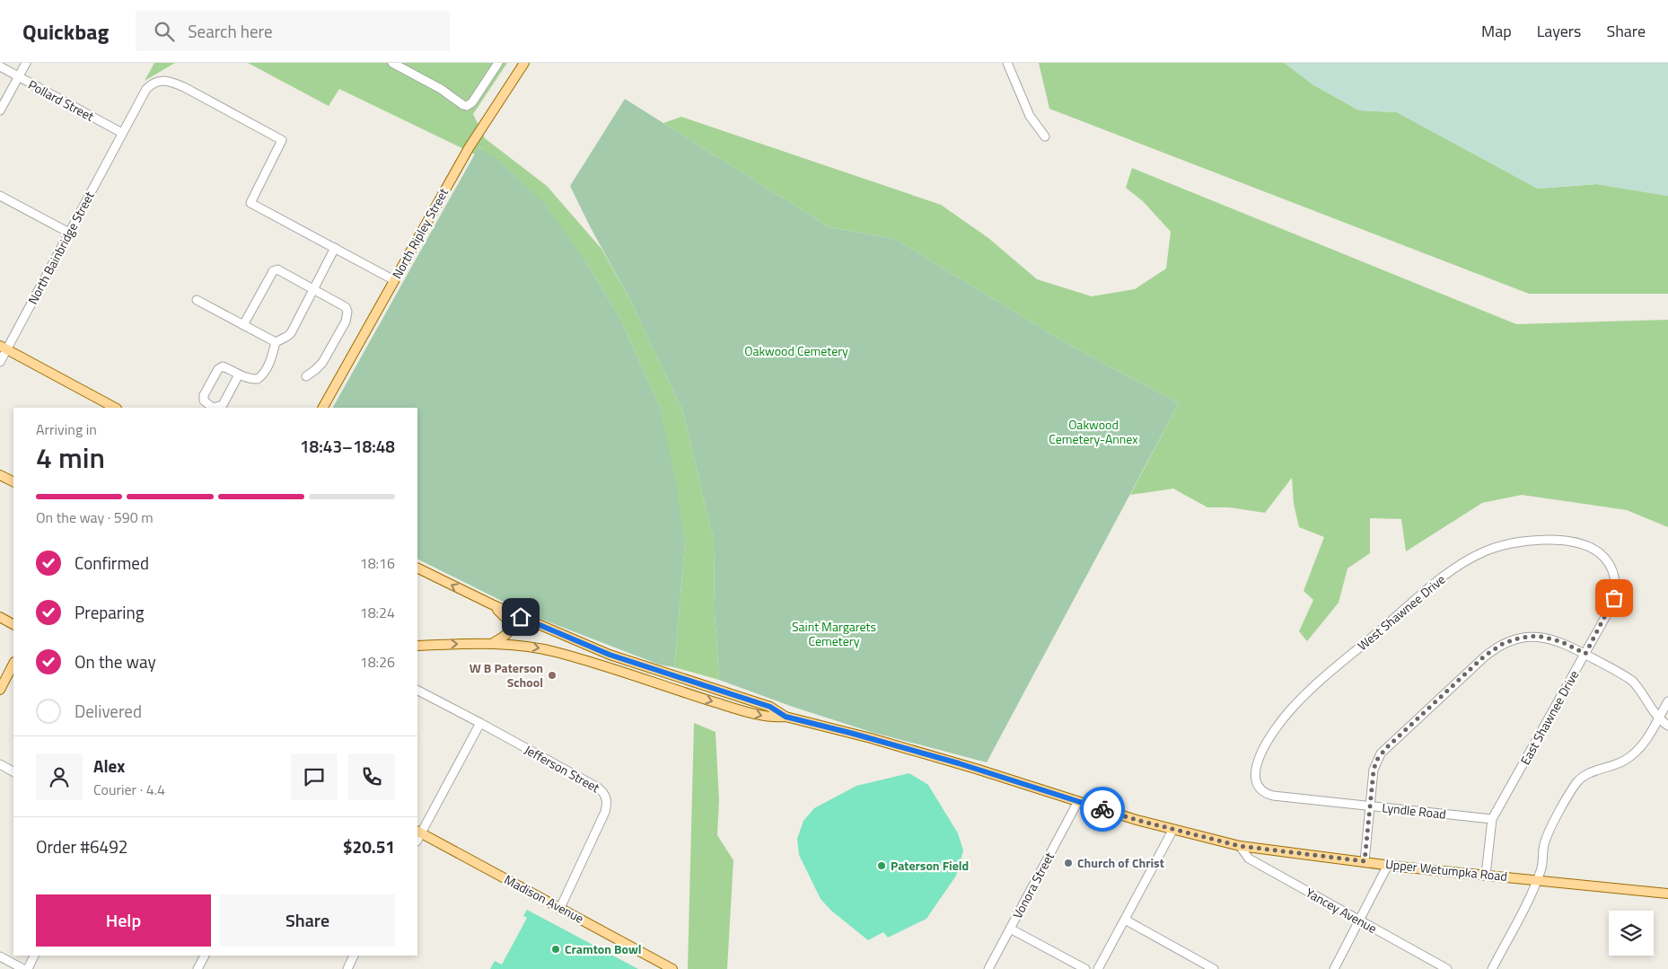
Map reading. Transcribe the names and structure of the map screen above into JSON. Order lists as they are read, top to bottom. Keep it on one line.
{"streets":{"main road":["North Ripley Street","Upper Wetumpka Road","Madison Avenue"],"street":["Pollard Street","North Bainbridge Street","West Shawnee Drive","East Shawnee Drive","Jefferson Street","Lyndle Road","Vonora Street","Yancey Avenue"]},"crossings":[["Pollard Street","North Bainbridge Street"],["West Shawnee Drive","East Shawnee Drive"],["West Shawnee Drive","Lyndle Road"],["East Shawnee Drive","Lyndle Road"],["East Shawnee Drive","Upper Wetumpka Road"],["Jefferson Street","Madison Avenue"],["Upper Wetumpka Road","Vonora Street"],["Upper Wetumpka Road","Yancey Avenue"]],"parks":["Oakwood Cemetery","Oakwood Cemetery-Annex","Saint Margarets Cemetery"],"places":["W B Paterson School","Church of Christ","Paterson Field","Cramton Bowl"],"page":{"header":"Quickbag","search":"Search here","nav":["Map","Layers","Share"],"heading":["4 min","Arriving in","18:43–18:48"],"panel":["Alex","Courier · 4.4","Order #6492","$20.51"],"bar":"On the way · 590 m","list":[["Confirmed","18:16"],["Preparing","18:24"],["On the way","18:26"],"Delivered"],"buttons":["Help","Share"]}}
